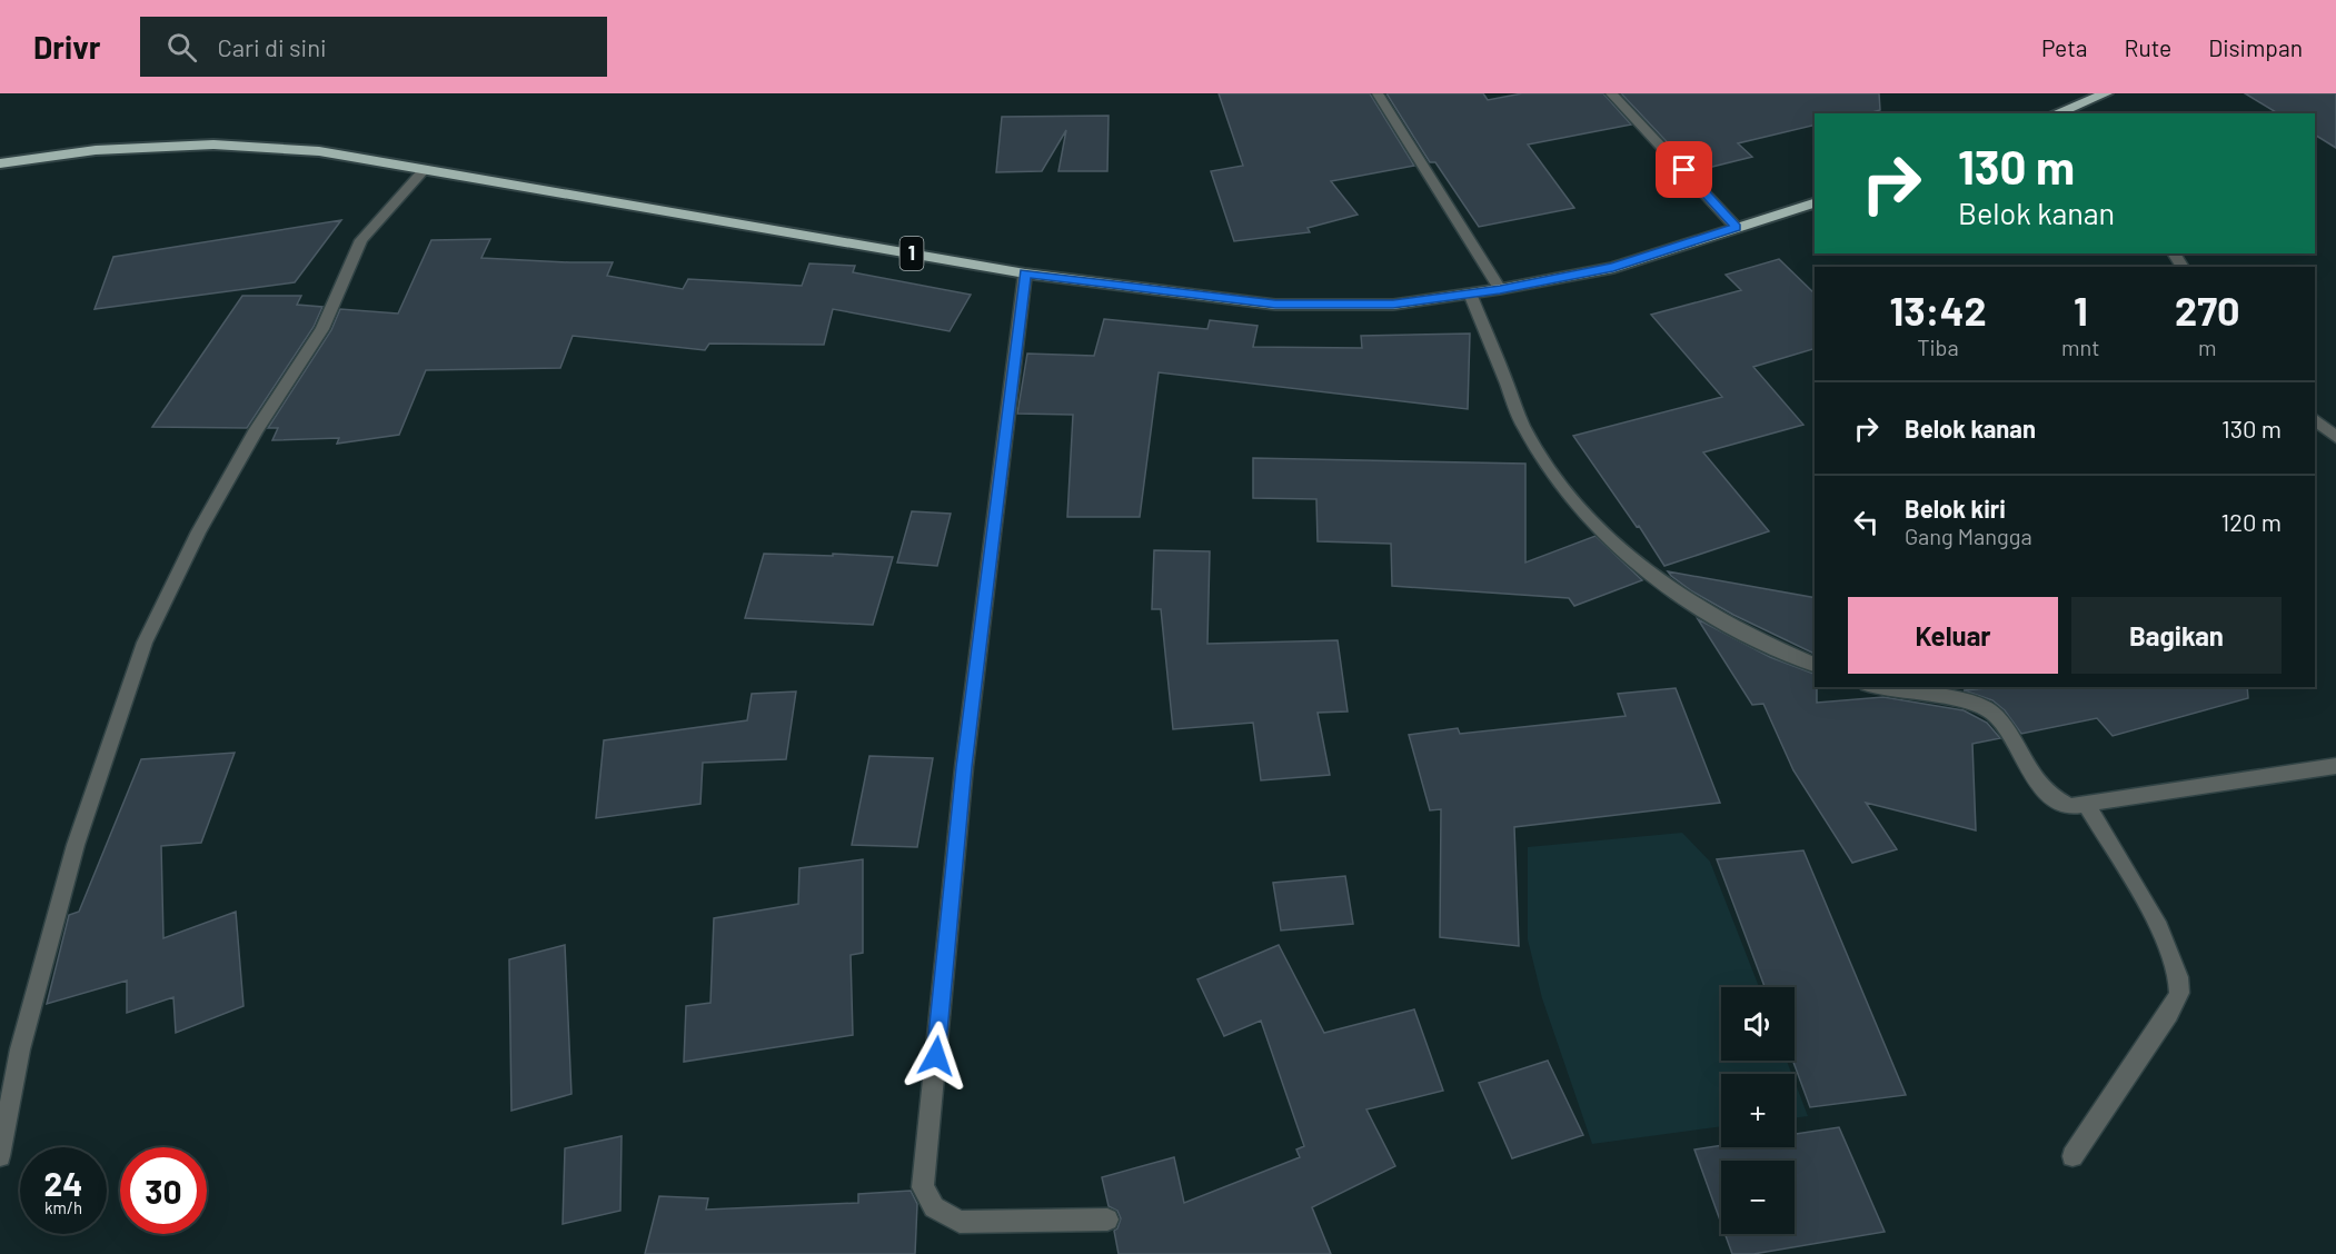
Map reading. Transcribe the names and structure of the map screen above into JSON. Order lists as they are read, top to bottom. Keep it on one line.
{"streets":{"highway":["1"]},"page":{"header":"Drivr","search":"Cari di sini","nav":["Peta","Rute","Disimpan"],"turn":["130 m","Belok kanan"],"eta":["13:42","Tiba","1","mnt","270","m"],"list":[{"name":"Belok kanan","value":"130 m"},{"name":"Belok kiri","note":"Gang Mangga","value":"120 m"}],"buttons":["Keluar","Bagikan"],"map_buttons":["+","−"],"speed":"24 km/h","limit":"30"}}
